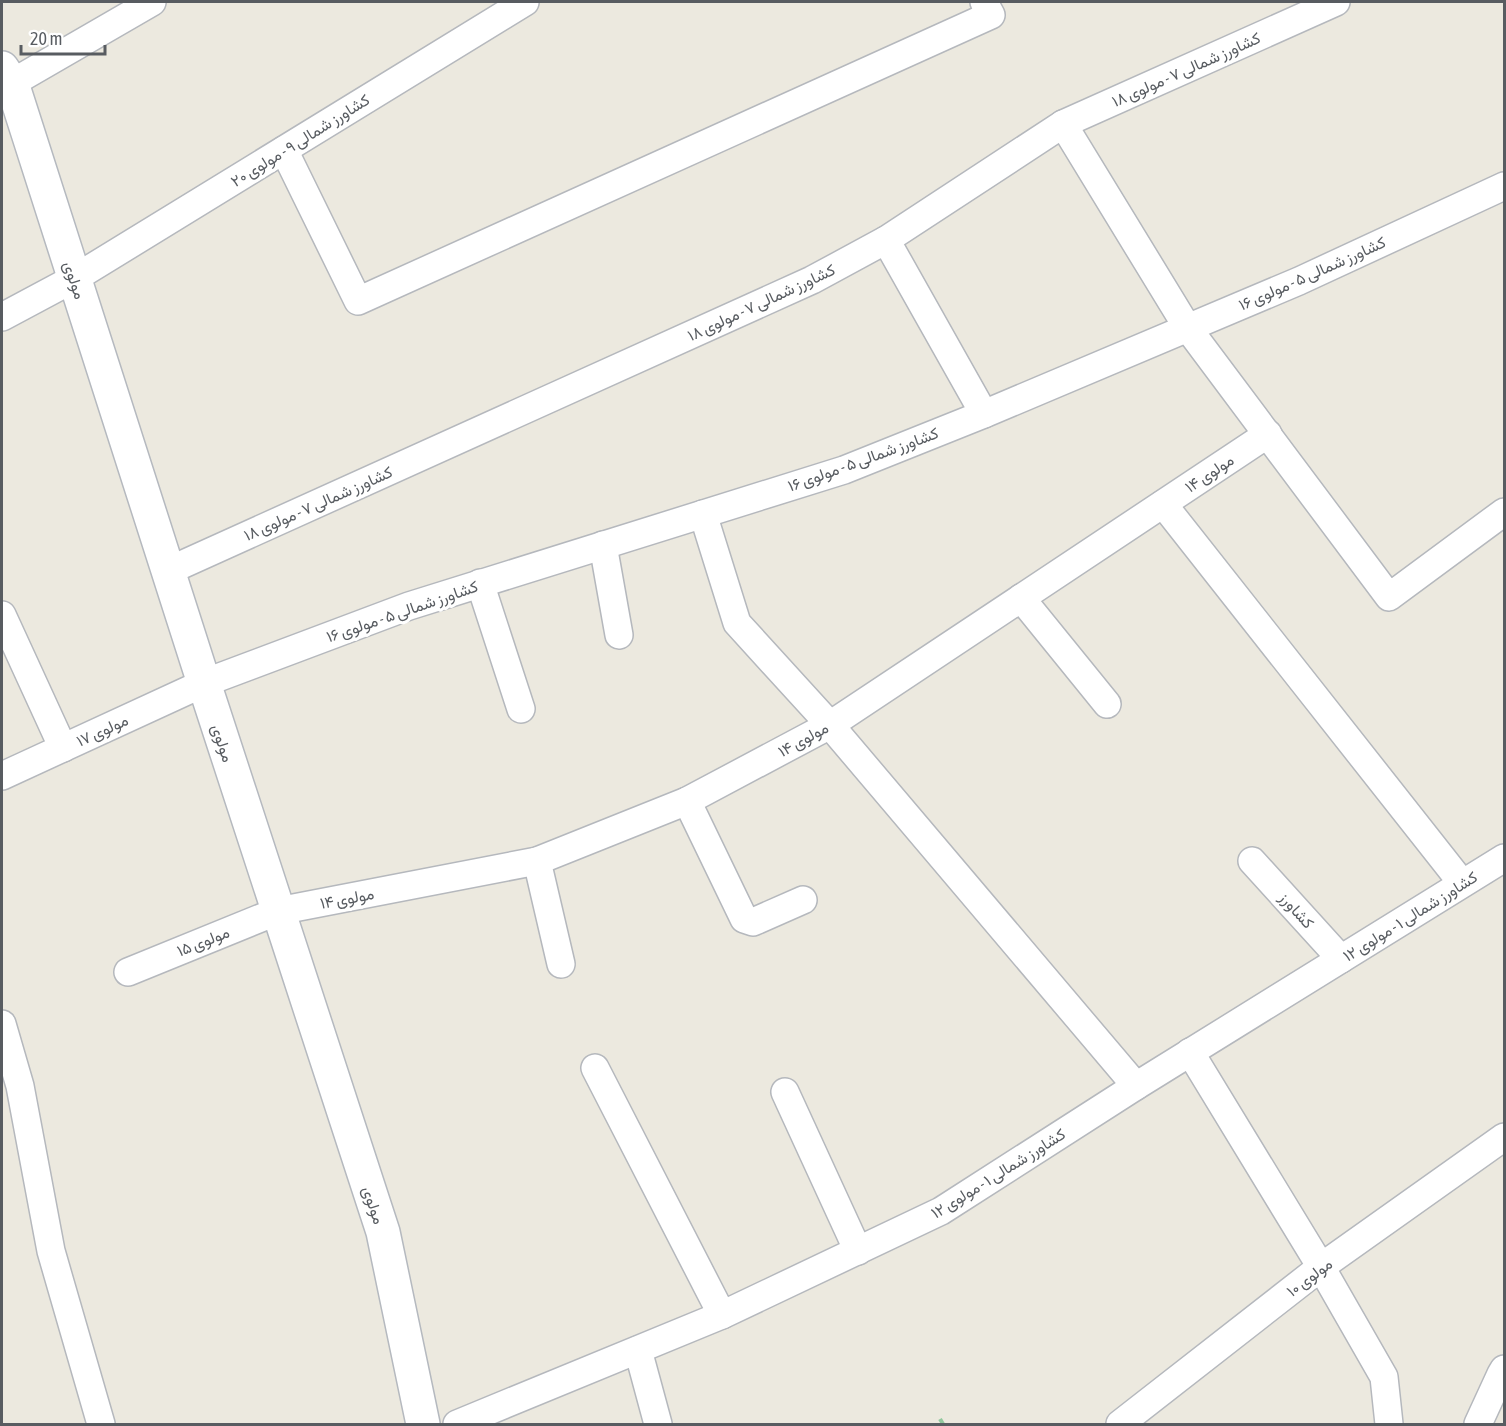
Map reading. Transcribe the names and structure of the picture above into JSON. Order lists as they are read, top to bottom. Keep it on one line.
{"streets":{"street":["کشاورز شمالی ۷ - مولوی ۱۸","کشاورز شمالی ۹ - مولوی ۲۰","کشاورز شمالی ۵ - مولوی ۱۶","مولوی","مولوی ۱۴","مولوی ۱۷","کشاورز","کشاورز شمالی ۱ - مولوی ۱۲","مولوی ۱۵","مولوی ۱۰"]},"crossings":[["کشاورز شمالی ۷ - مولوی ۱۸","مولوی"],["کشاورز شمالی ۹ - مولوی ۲۰","مولوی"],["کشاورز شمالی ۵ - مولوی ۱۶","مولوی"],["کشاورز شمالی ۵ - مولوی ۱۶","مولوی ۱۷"],["مولوی","مولوی ۱۴"],["مولوی","مولوی ۱۷"],["مولوی","مولوی ۱۵"],["مولوی ۱۴","مولوی ۱۵"],["کشاورز","کشاورز شمالی ۱ - مولوی ۱۲"]],"scale_bar":"20 m"}
